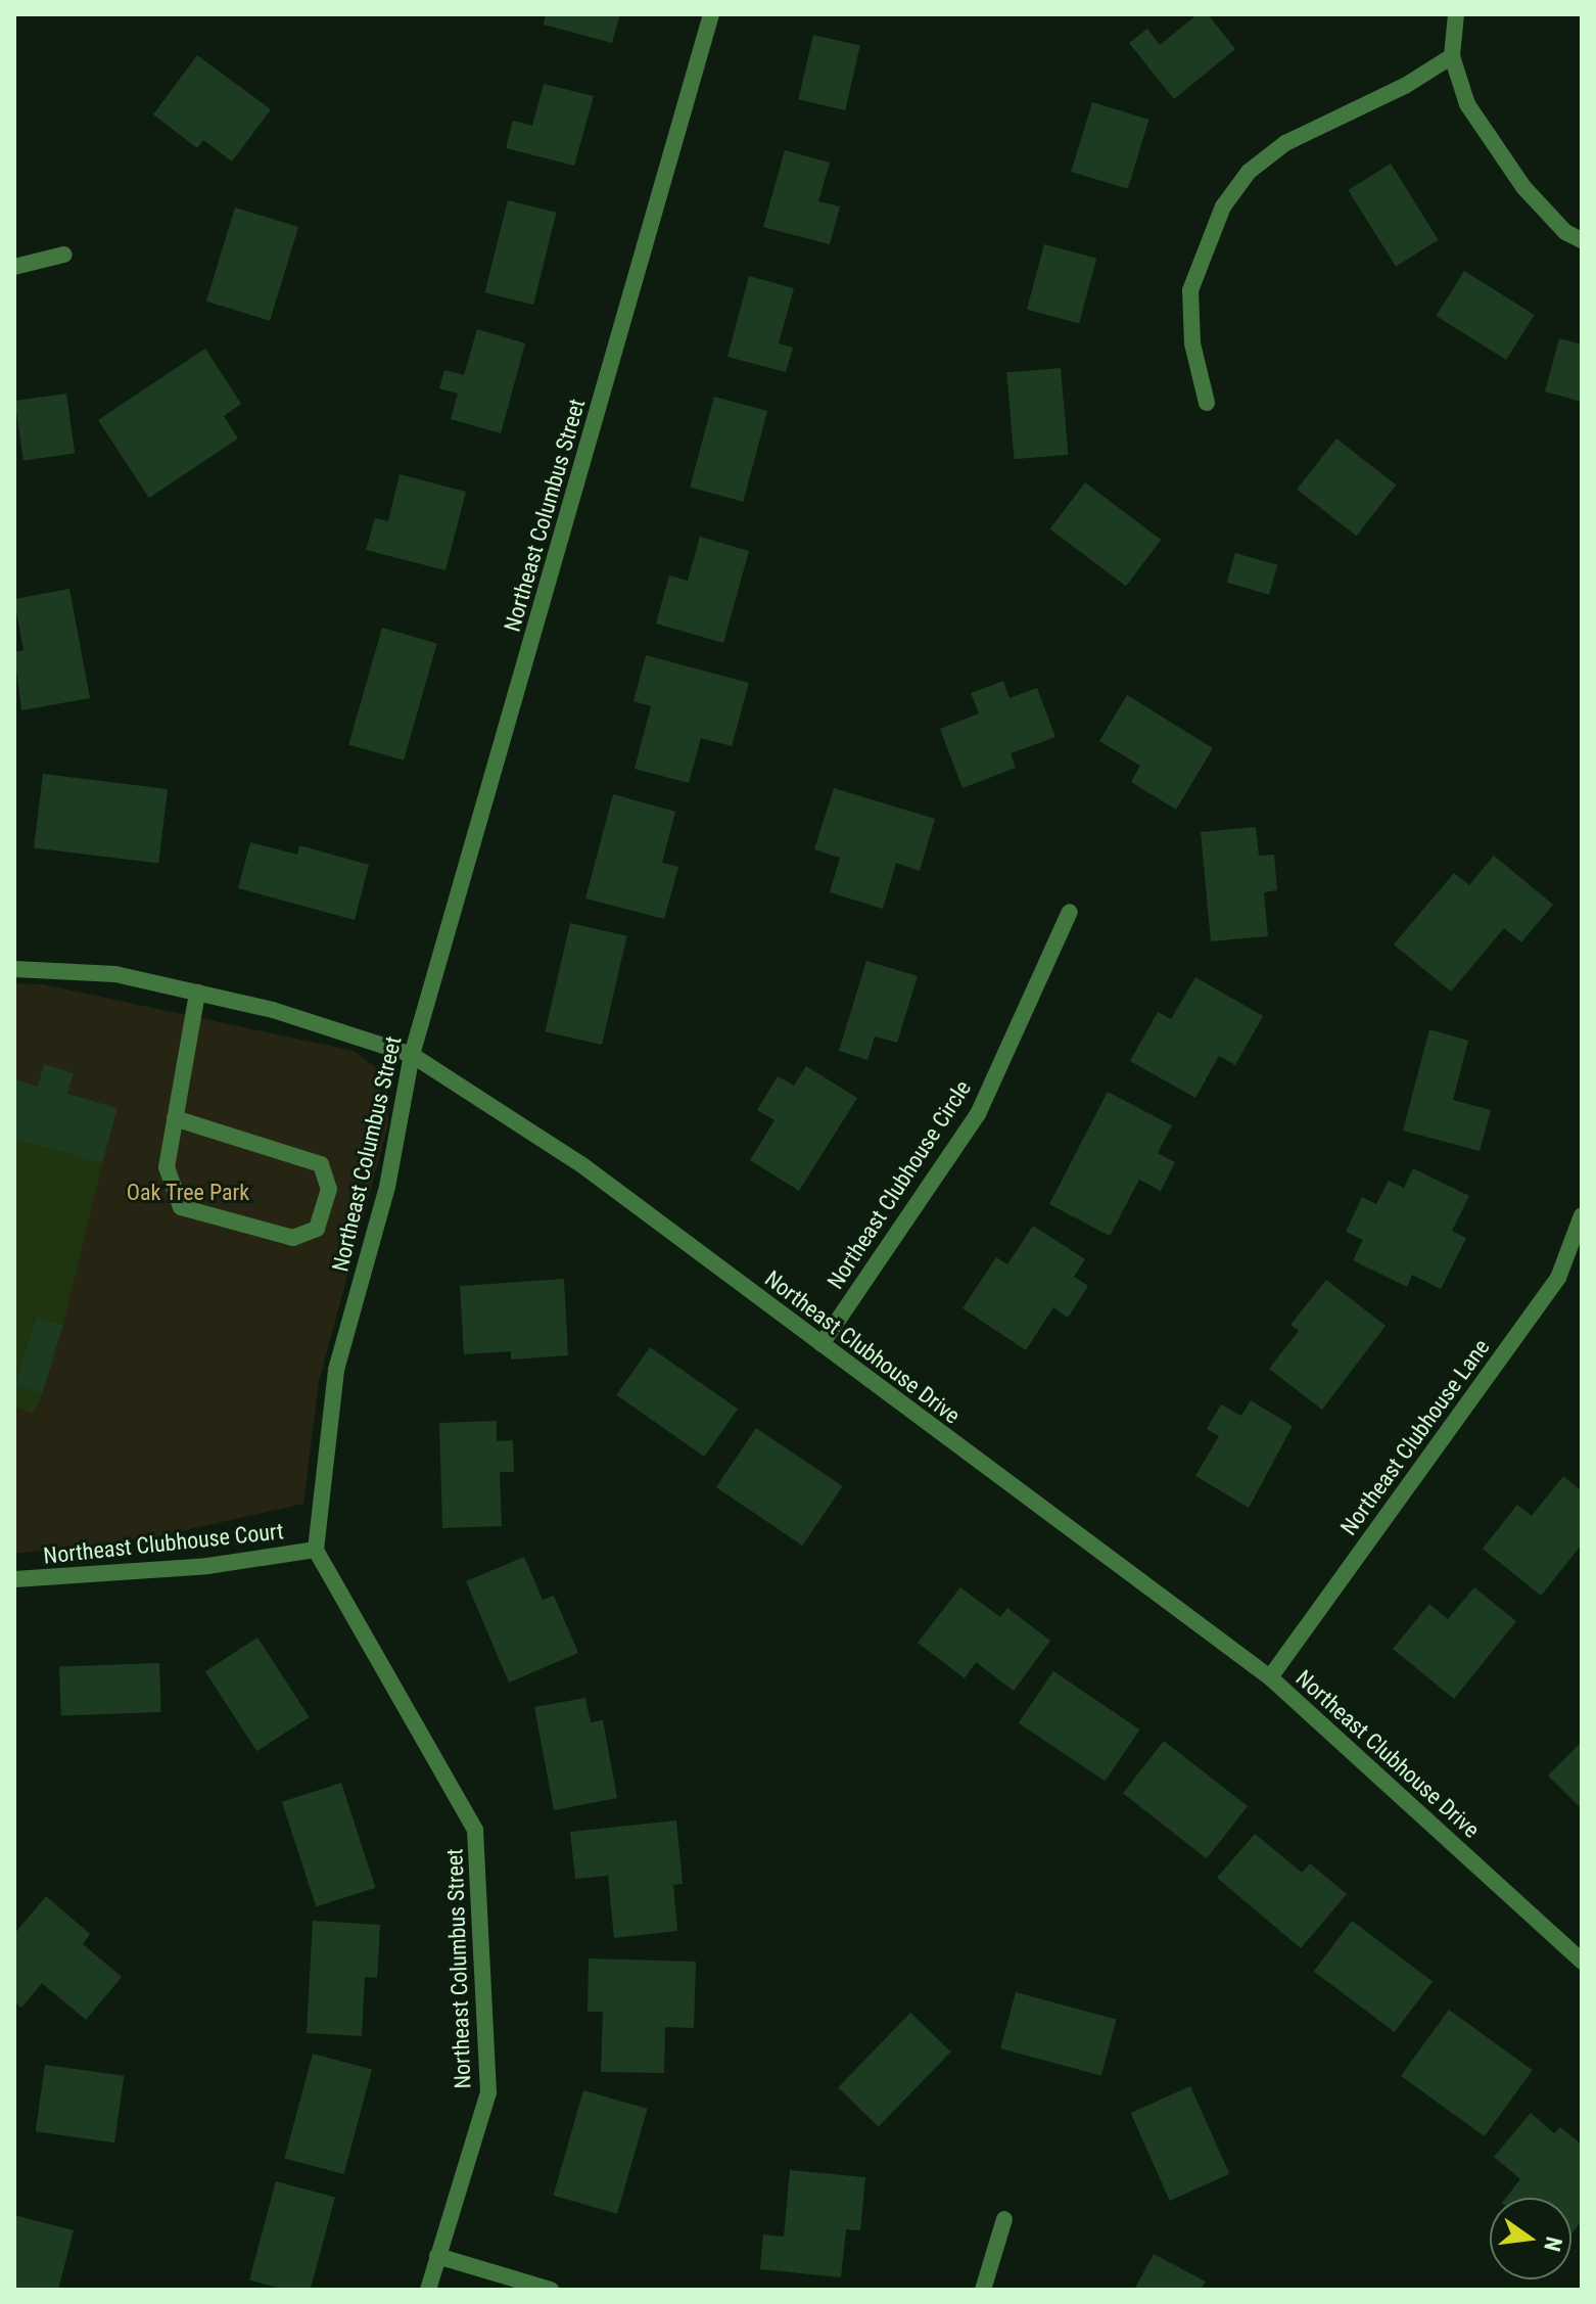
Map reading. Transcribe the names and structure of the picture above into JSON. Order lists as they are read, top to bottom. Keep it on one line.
{"streets":{"street":["Northeast Columbus Street","Northeast Clubhouse Circle","Northeast Clubhouse Drive","Northeast Clubhouse Lane","Northeast Clubhouse Court"]},"crossings":[["Northeast Columbus Street","Northeast Clubhouse Drive"],["Northeast Columbus Street","Northeast Clubhouse Court"],["Northeast Clubhouse Circle","Northeast Clubhouse Drive"],["Northeast Clubhouse Drive","Northeast Clubhouse Lane"]],"parks":["Oak Tree Park"],"north":"right"}
